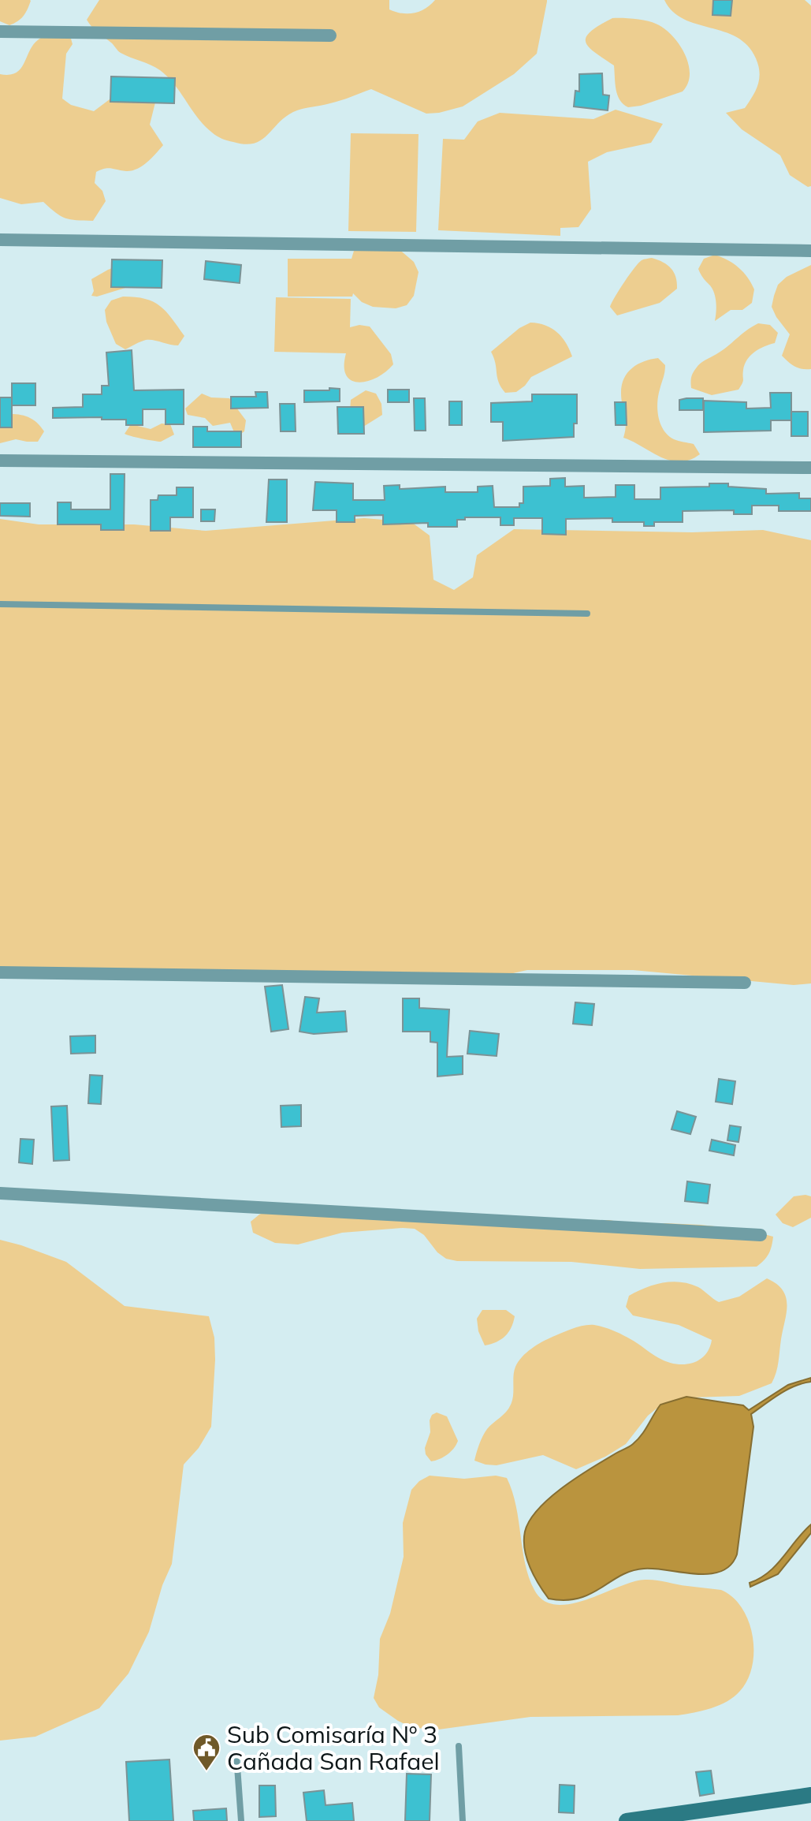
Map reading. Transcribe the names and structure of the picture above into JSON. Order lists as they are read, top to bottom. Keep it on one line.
{"places":{"public building":["Sub Comisaría Nº 3 Cañada San Rafael"]}}
